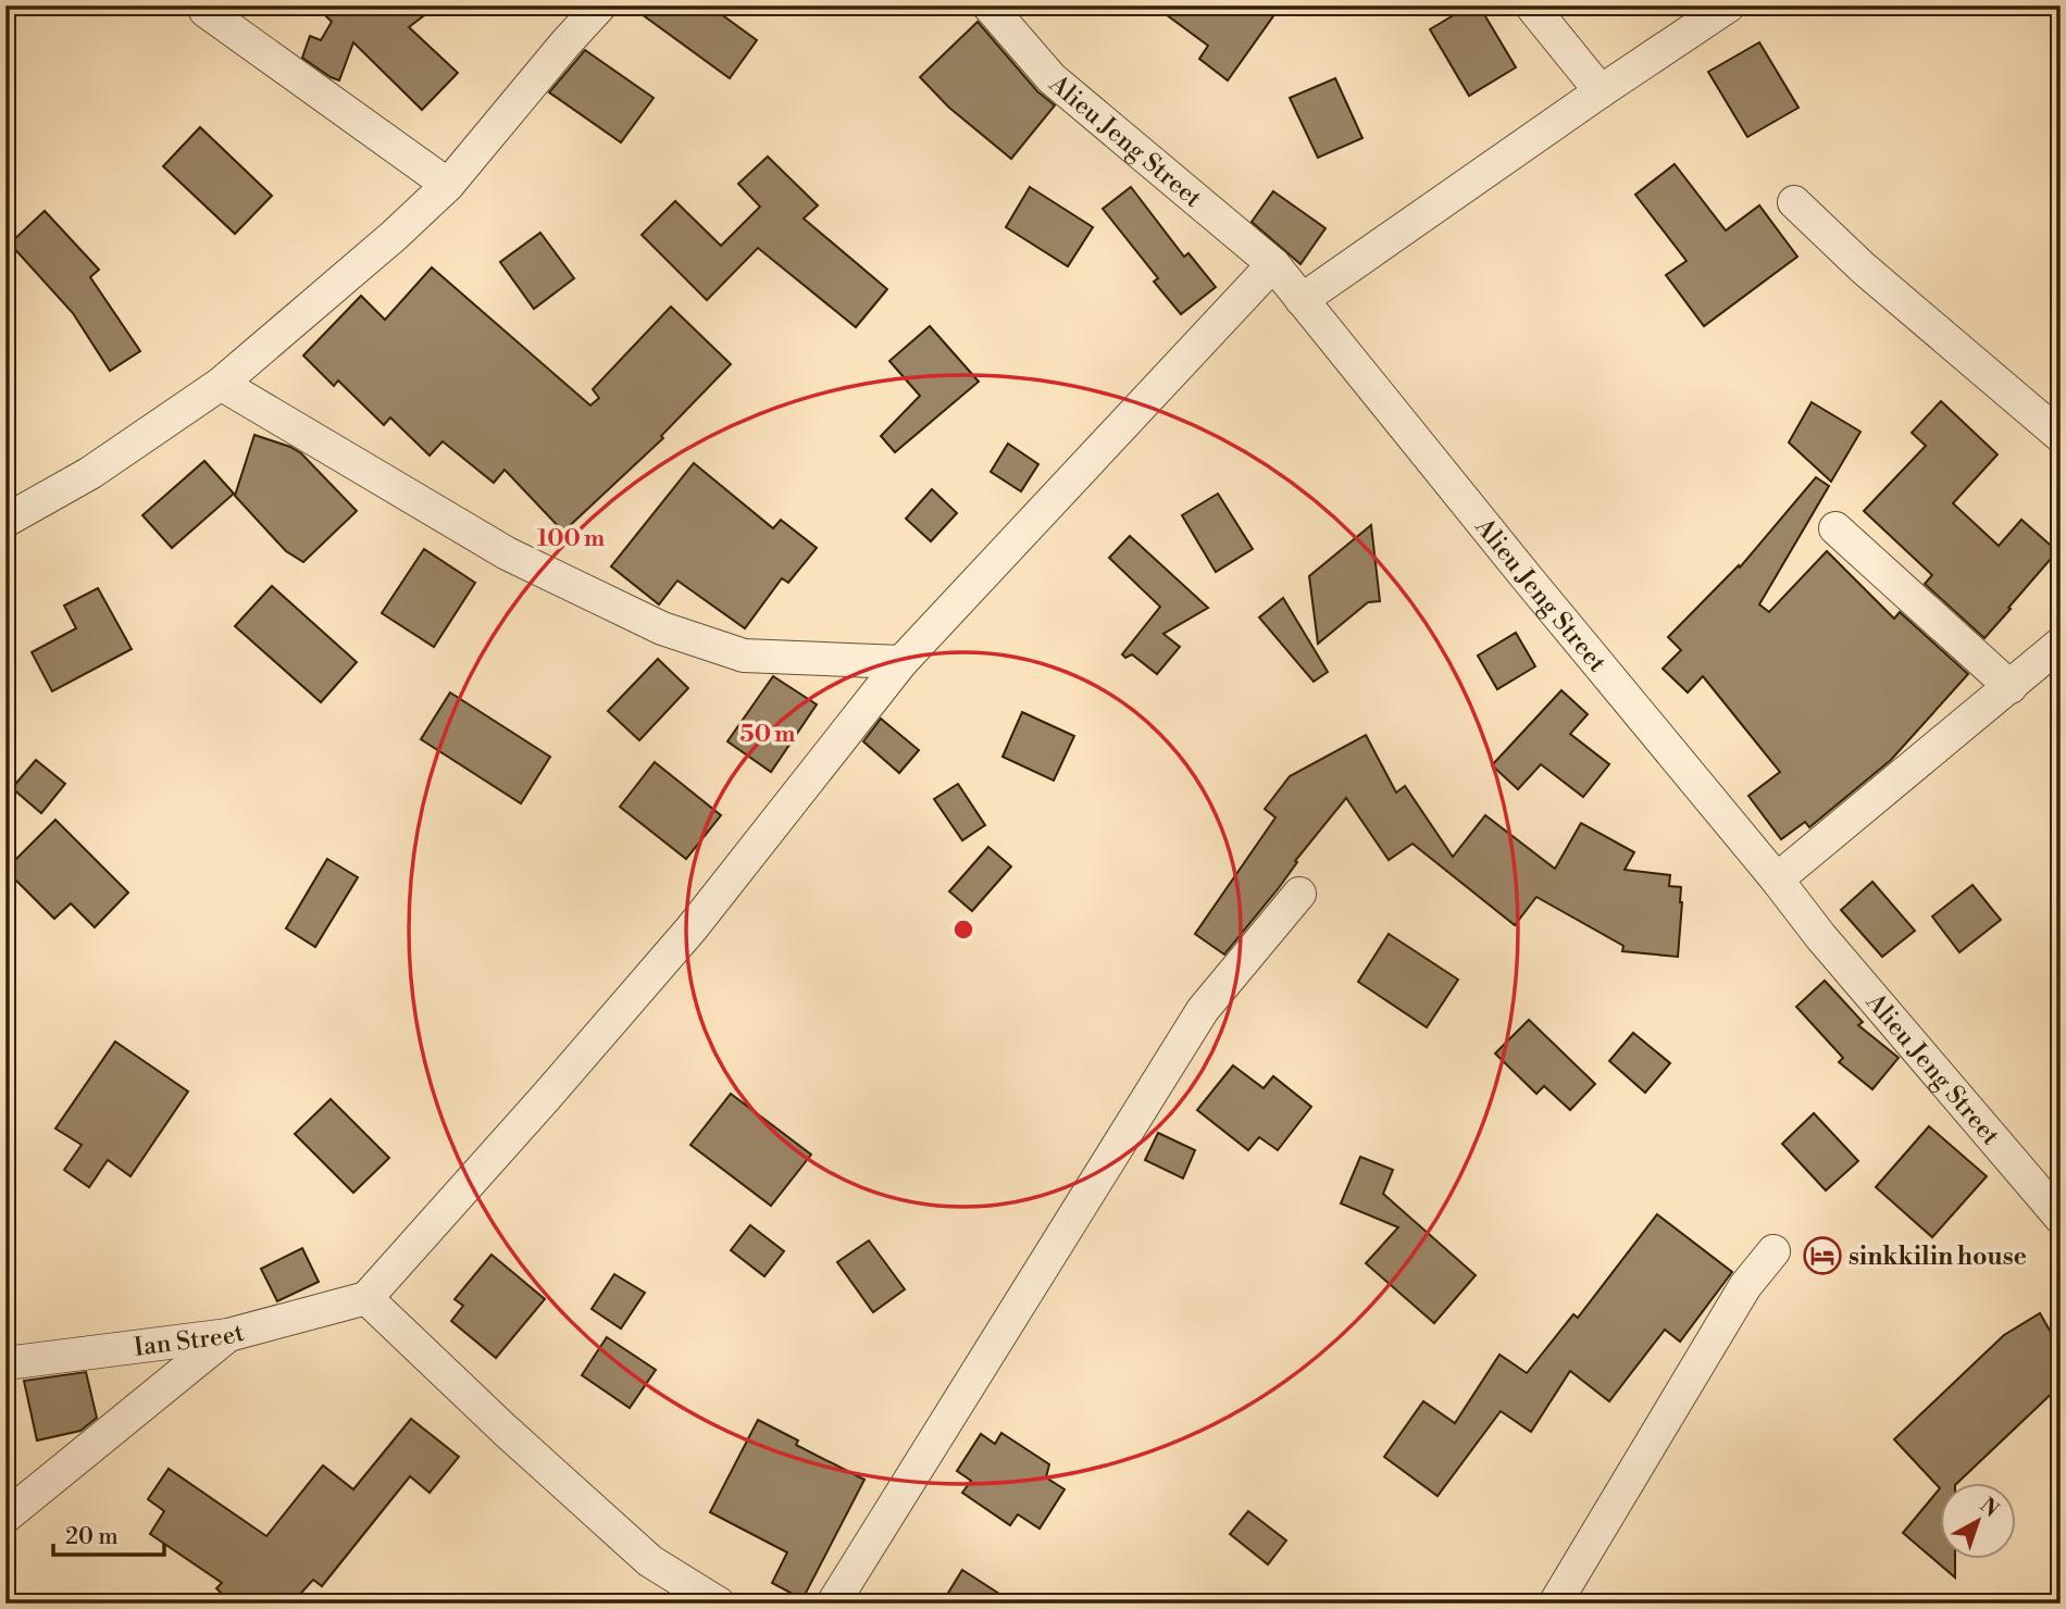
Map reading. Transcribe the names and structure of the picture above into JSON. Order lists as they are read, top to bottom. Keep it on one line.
{"streets":{"street":["Alieu Jeng Street","Ian Street"]},"places":{"hotel":["sinkkilin house"]},"scale_bar":"20 m","north":"top right","rings":["100 m","50 m"]}
